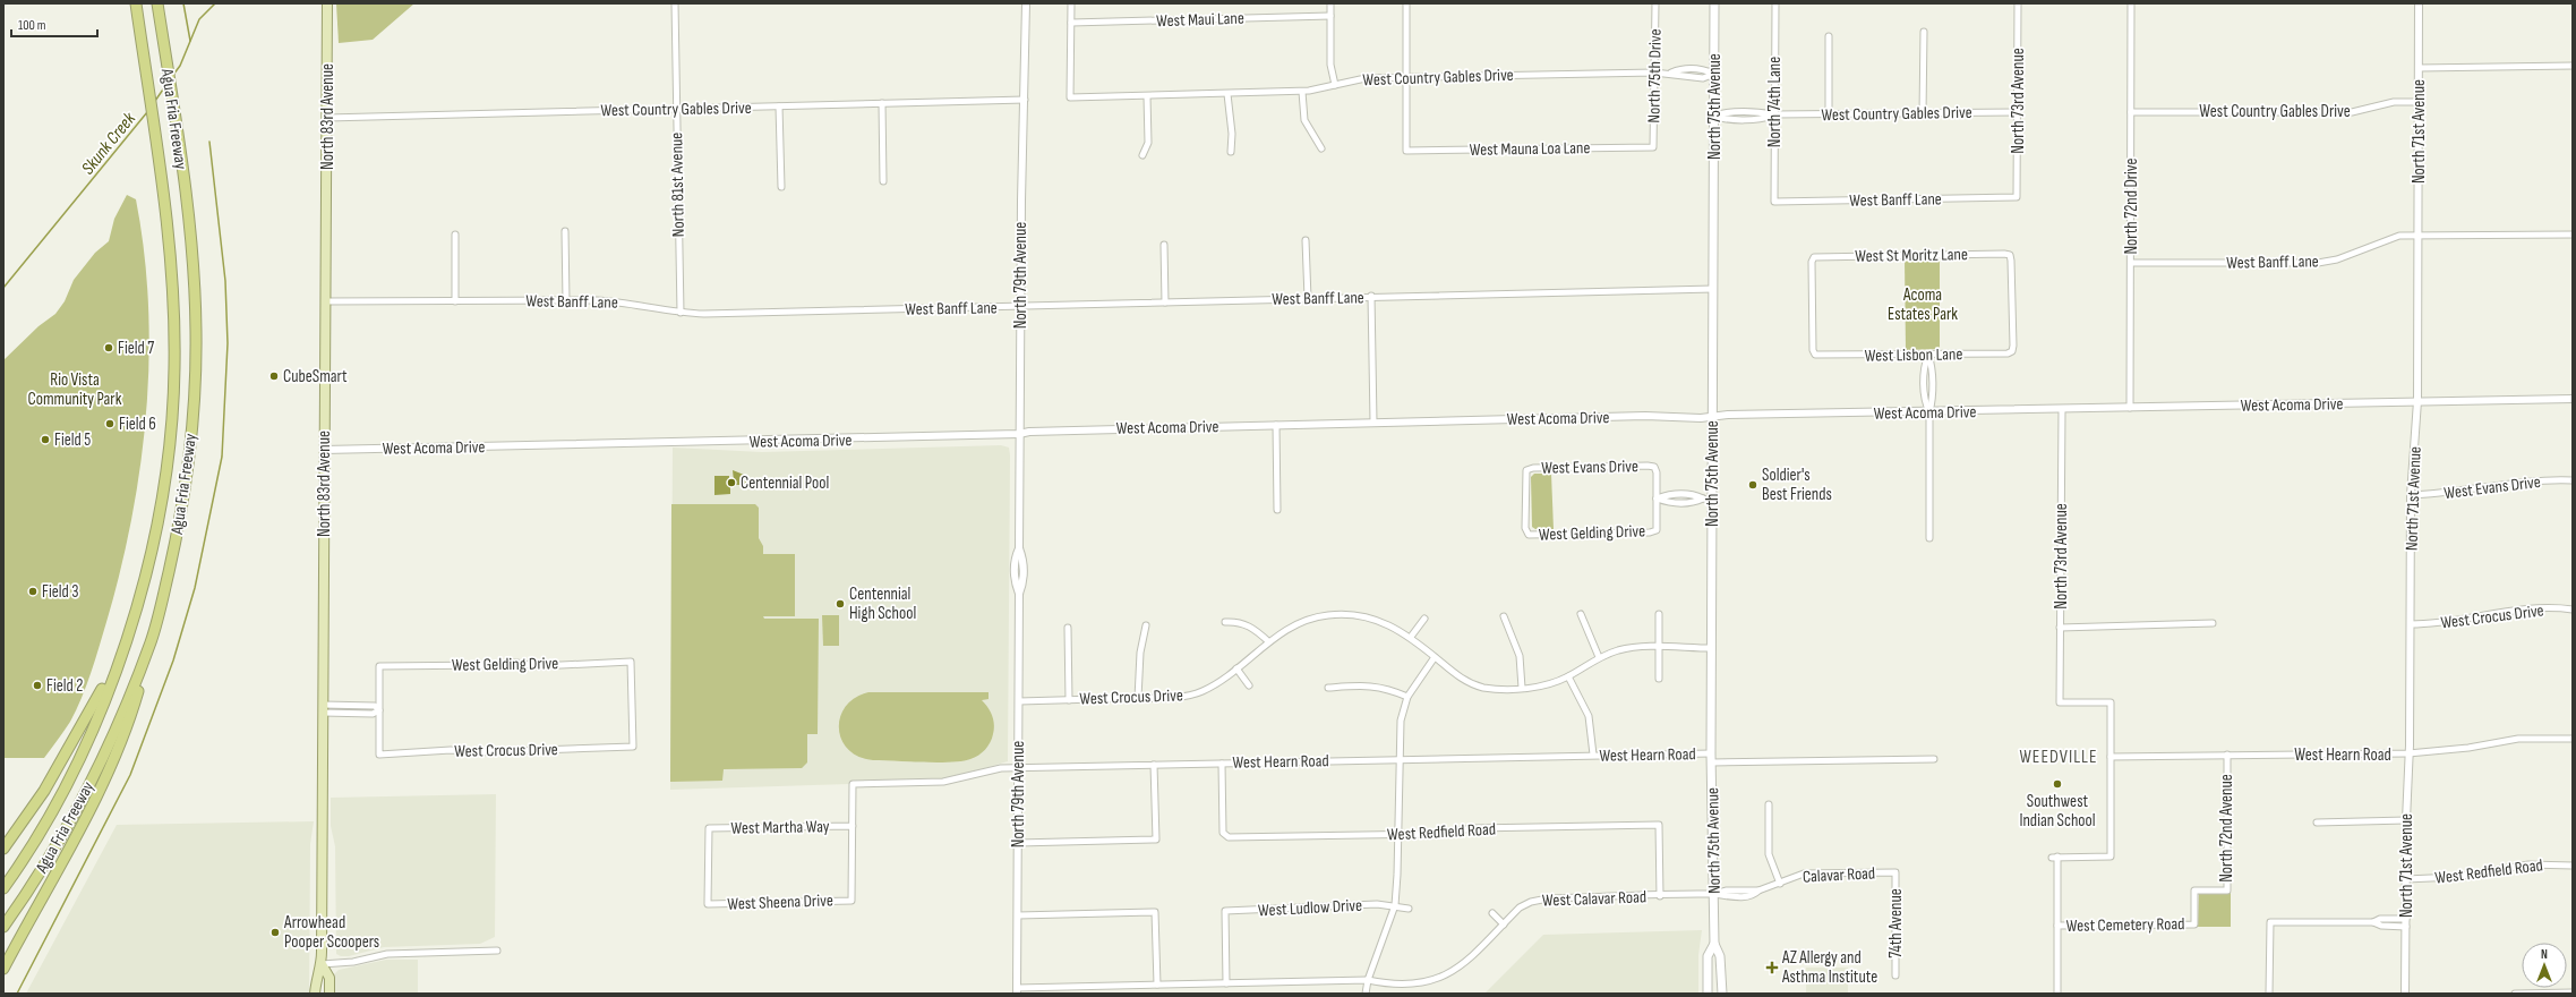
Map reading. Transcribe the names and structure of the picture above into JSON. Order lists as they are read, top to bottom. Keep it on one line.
{"streets":{"highway":["Agua Fria Freeway"],"main road":["North 75th Avenue","North 83rd Avenue"],"street":["West Maui Lane","North 75th Drive","West Country Gables Drive","North 73rd Avenue","North 74th Lane","North 71st Avenue","West Mauna Loa Lane","North 81st Avenue","West Banff Lane","North 72nd Drive","West St Moritz Lane","North 79th Avenue","West Lisbon Lane","West Acoma Drive","West Evans Drive","West Gelding Drive","West Crocus Drive","West Hearn Road","West Martha Way","North 72nd Avenue","West Redfield Road","Calavar Road","West Calavar Road","West Sheena Drive","West Ludlow Drive","74th Avenue","West Cemetery Road"]},"crossings":[["West Maui Lane","West Country Gables Drive"],["North 75th Drive","West Country Gables Drive"],["North 75th Drive","West Mauna Loa Lane"],["West Country Gables Drive","North 73rd Avenue"],["West Country Gables Drive","North 74th Lane"],["West Country Gables Drive","North 75th Avenue"],["West Country Gables Drive","North 83rd Avenue"],["West Country Gables Drive","North 71st Avenue"],["West Country Gables Drive","West Mauna Loa Lane"],["West Country Gables Drive","North 81st Avenue"],["West Country Gables Drive","North 72nd Drive"],["West Country Gables Drive","North 79th Avenue"],["North 73rd Avenue","West Banff Lane"],["North 73rd Avenue","West Acoma Drive"],["North 73rd Avenue","West Hearn Road"],["North 74th Lane","West Banff Lane"],["North 75th Avenue","West Banff Lane"],["North 75th Avenue","West Acoma Drive"],["North 75th Avenue","West Crocus Drive"],["North 75th Avenue","West Hearn Road"],["North 75th Avenue","Calavar Road"],["North 75th Avenue","West Calavar Road"],["North 83rd Avenue","West Banff Lane"],["North 83rd Avenue","West Acoma Drive"],["North 71st Avenue","West Banff Lane"],["North 71st Avenue","West Acoma Drive"],["North 71st Avenue","West Evans Drive"],["North 71st Avenue","West Crocus Drive"],["North 71st Avenue","West Hearn Road"],["North 71st Avenue","West Redfield Road"],["North 81st Avenue","West Banff Lane"],["West Banff Lane","North 72nd Drive"],["West Banff Lane","North 79th Avenue"],["North 72nd Drive","West Acoma Drive"],["West St Moritz Lane","West Lisbon Lane"],["North 79th Avenue","West Acoma Drive"],["North 79th Avenue","West Crocus Drive"],["North 79th Avenue","West Hearn Road"],["North 79th Avenue","West Calavar Road"],["West Evans Drive","West Gelding Drive"],["West Gelding Drive","West Crocus Drive"],["West Hearn Road","West Martha Way"],["West Hearn Road","North 72nd Avenue"],["West Hearn Road","West Redfield Road"],["West Hearn Road","West Sheena Drive"],["West Martha Way","West Sheena Drive"],["North 72nd Avenue","West Cemetery Road"],["West Redfield Road","West Calavar Road"],["Calavar Road","West Calavar Road"],["Calavar Road","74th Avenue"],["West Calavar Road","West Ludlow Drive"]],"districts":["WEEDVILLE"],"water":["Skunk Creek"],"parks":["Acoma Estates Park","Rio Vista Community Park"],"places":{"other":["Field 7","CubeSmart","Field 6","Field 5","Centennial Pool","Soldier's Best Friends","Field 3","Centennial High School","Field 2","Southwest Indian School","Arrowhead Pooper Scoopers"],"health":["AZ Allergy and Asthma Institute"]},"scale_bar":"100 m","north":"top"}
